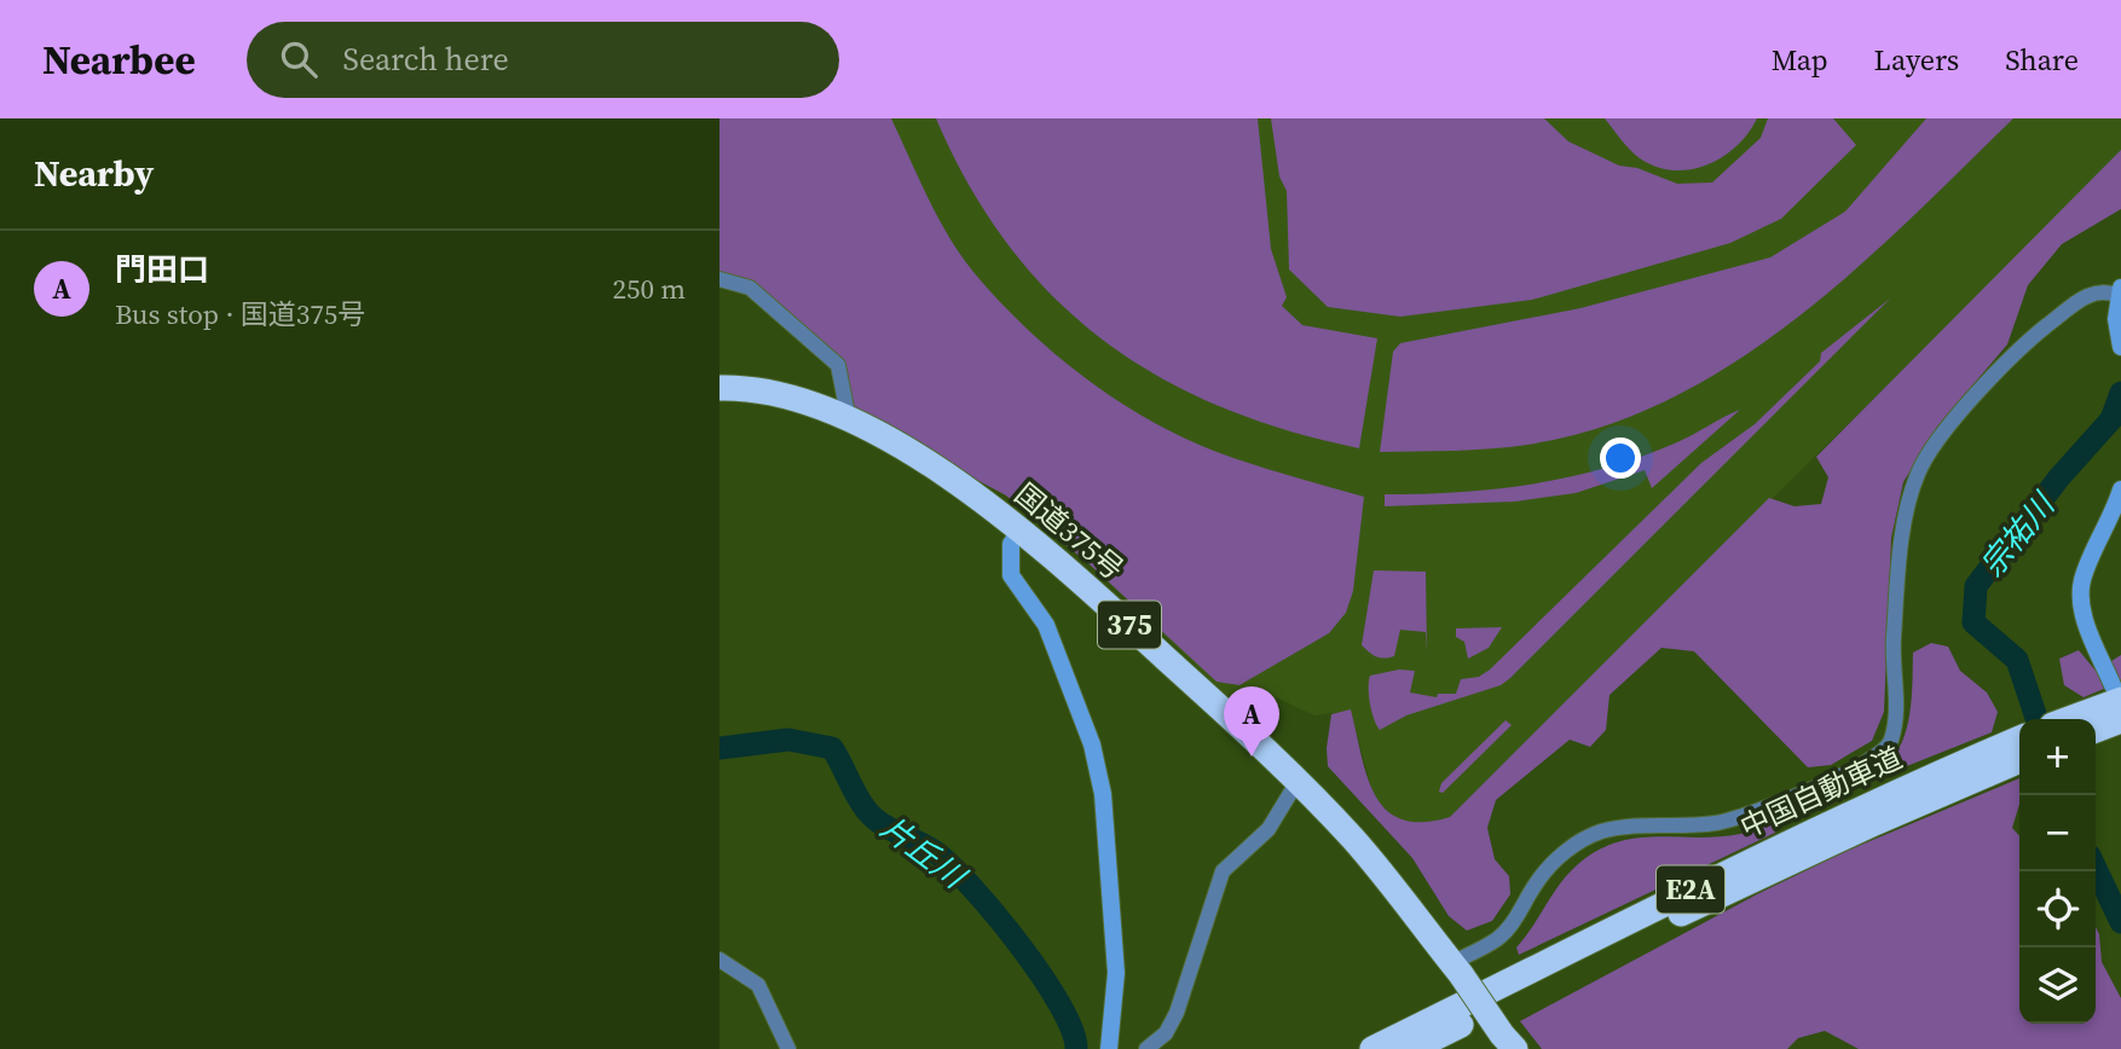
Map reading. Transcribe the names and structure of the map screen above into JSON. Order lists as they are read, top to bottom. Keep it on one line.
{"streets":{"highway":["国道375号","375","中国自動車道","E2A"]},"water":["宗祐川","片丘川"],"page":{"header":"Nearbee","search":"Search here","nav":["Map","Layers","Share"],"heading":"Nearby","list":[{"mark":"A","name":"門田口","note":"Bus stop · 国道375号","value":"250 m"}],"pins":"A","map_buttons":["+","−"]}}
